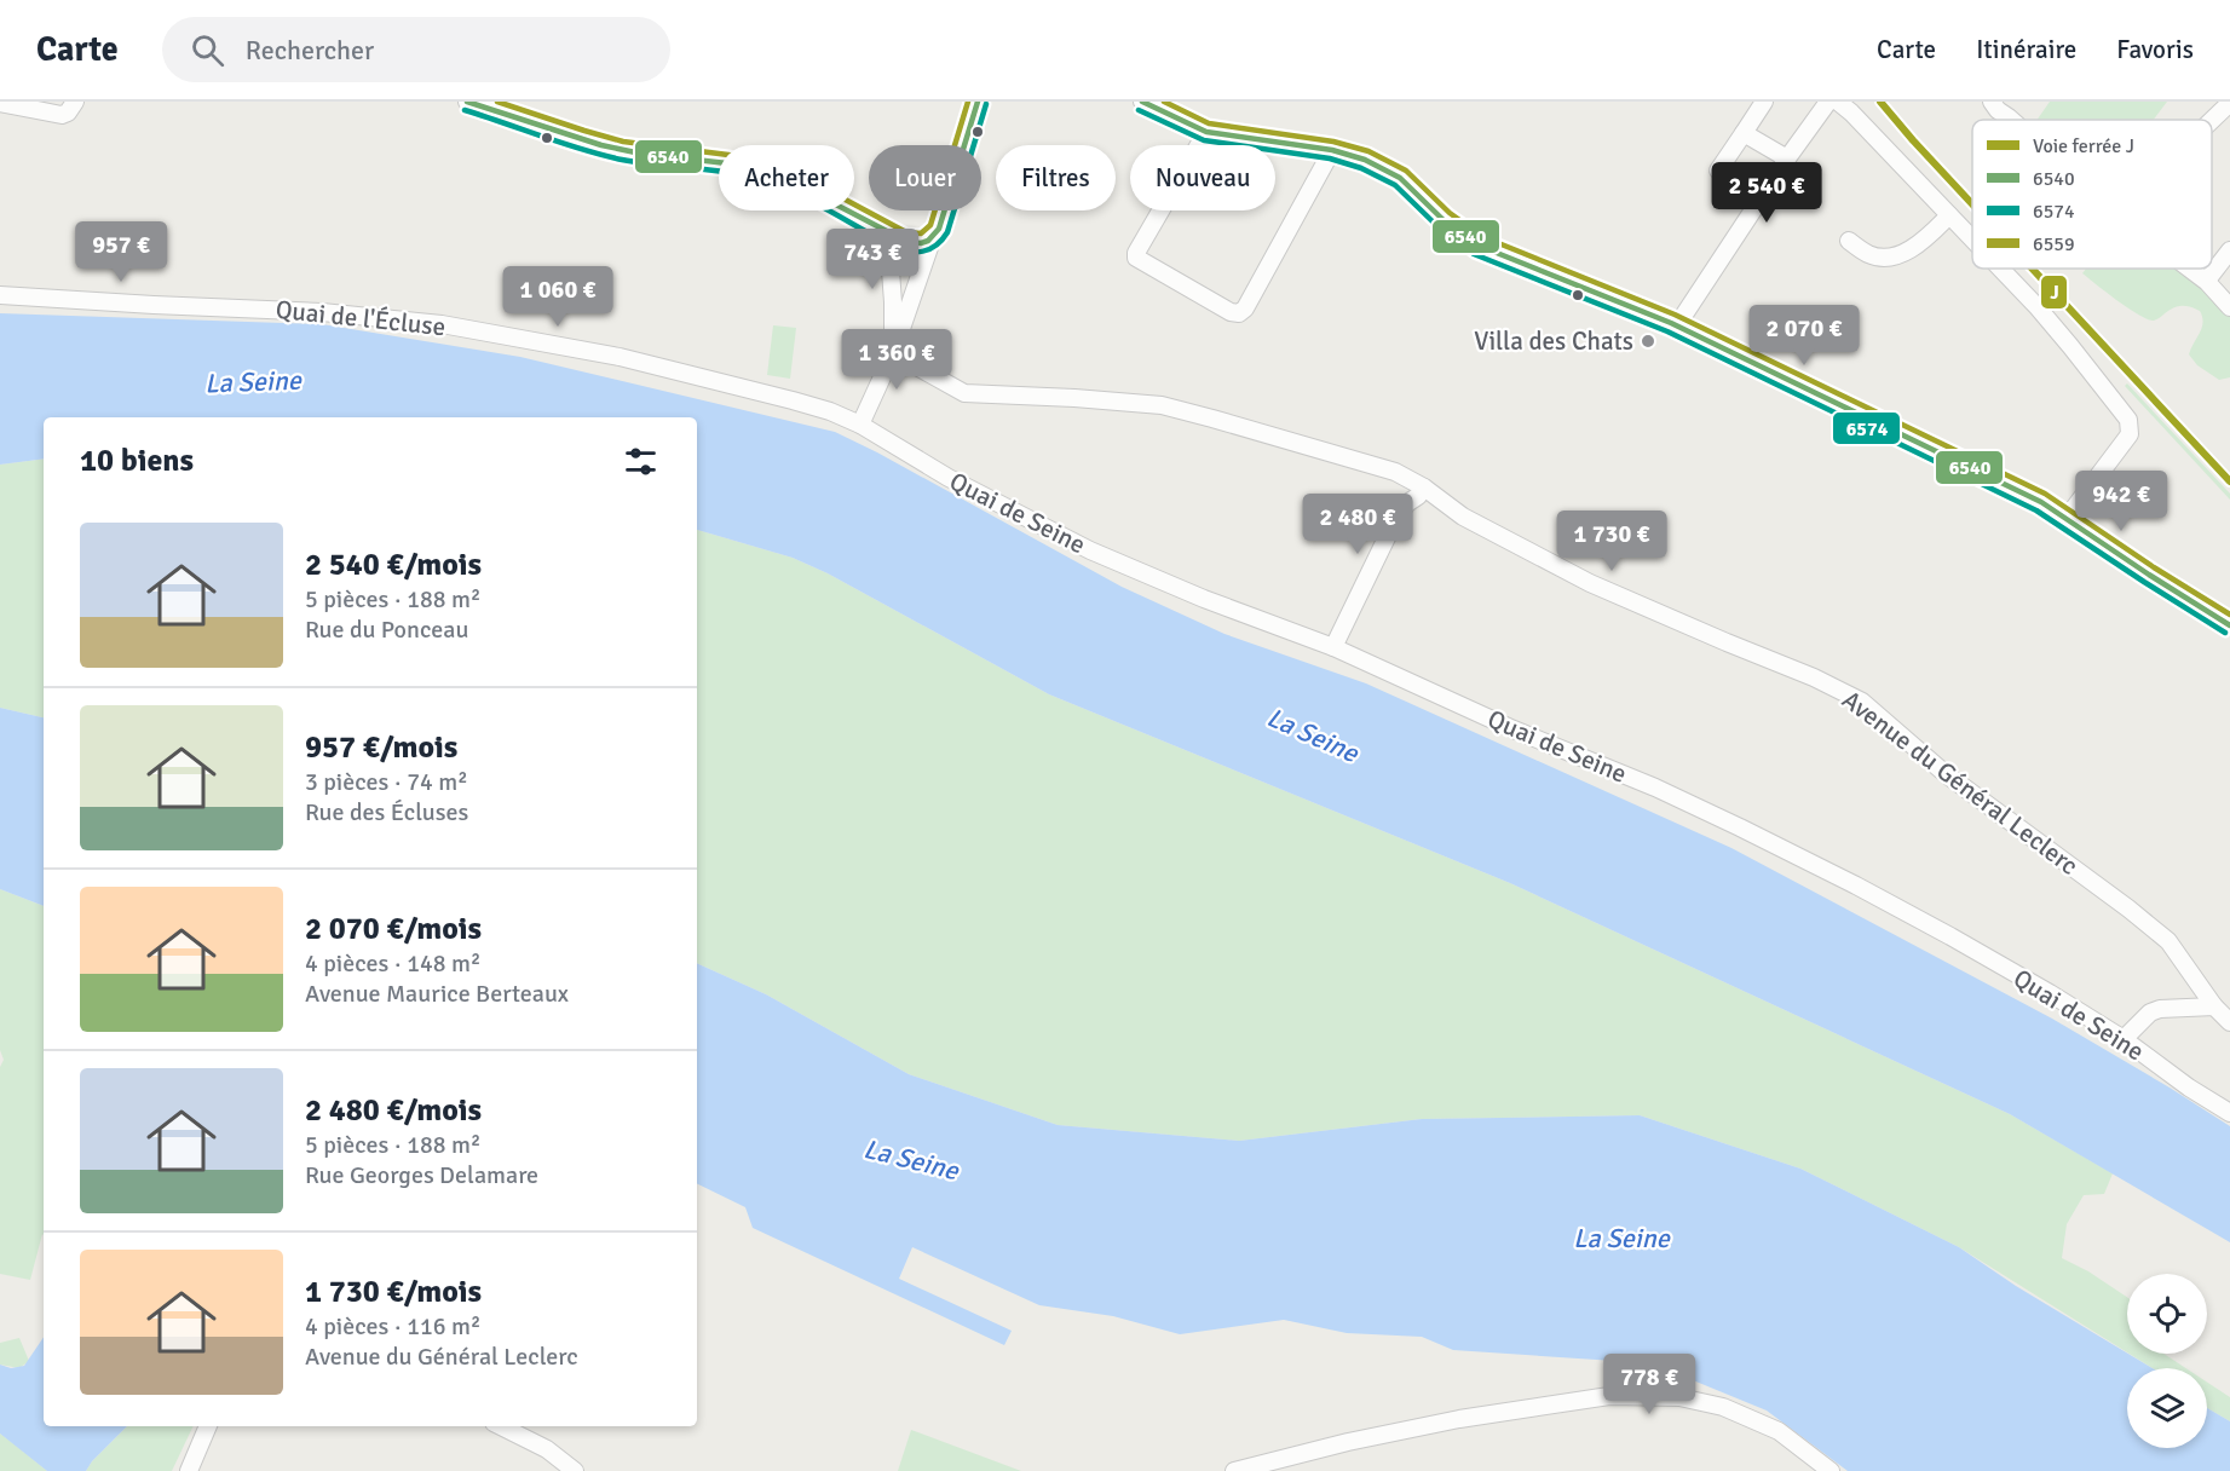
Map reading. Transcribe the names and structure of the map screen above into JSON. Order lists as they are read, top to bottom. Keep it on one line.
{"streets":{"street":["Quai de l'Écluse","Quai de Seine","Avenue du Général Leclerc"]},"crossings":[["Quai de l'Écluse","Quai de Seine"]],"water":["La Seine"],"places":["Villa des Chats"],"lines":["rail line J","transit line 6540","transit line 6559","transit line 6574"],"legend":["Voie ferrée J","6540","6574","6559"],"page":{"header":"Carte","search":"Rechercher","nav":["Carte","Itinéraire","Favoris"],"chip":["Acheter","Louer","Filtres","Nouveau"],"price":["2 540 €","957 €","743 €","1 060 €","2 070 €","1 360 €","942 €","2 480 €","1 730 €","778 €"],"heading":"10 biens","list":[{"name":"2 540 €/mois","note":"5 pièces · 188 m² · Rue du Ponceau"},{"name":"957 €/mois","note":"3 pièces · 74 m² · Rue des Écluses"},{"name":"2 070 €/mois","note":"4 pièces · 148 m² · Avenue Maurice Berteaux"},{"name":"2 480 €/mois","note":"5 pièces · 188 m² · Rue Georges Delamare"},{"name":"1 730 €/mois","note":"4 pièces · 116 m² · Avenue du Général Leclerc"}]}}
